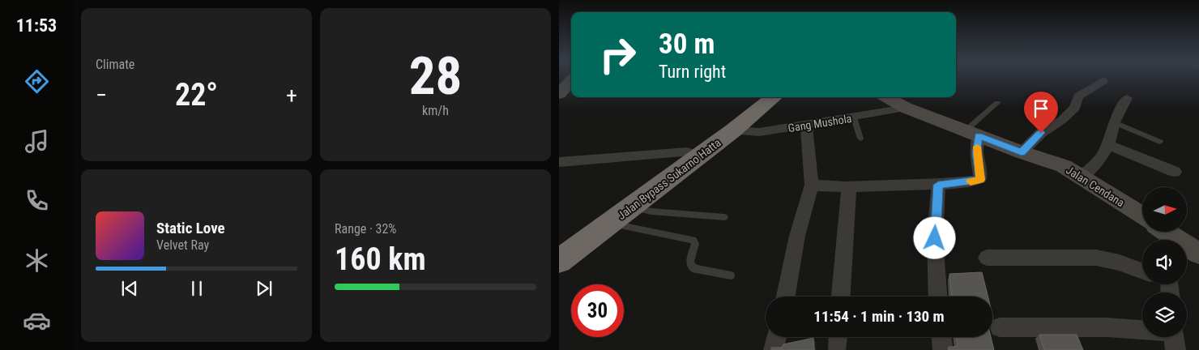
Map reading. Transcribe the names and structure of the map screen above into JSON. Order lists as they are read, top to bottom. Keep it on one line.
{"streets":{"highway":["Jalan Bypass Sukarno Hatta"],"street":["Gang Mushola","Jalan Cendana"]},"crossings":[["Gang Mushola","Jalan Bypass Sukarno Hatta"],["Gang Mushola","Jalan Cendana"]],"north":"right","page":{"tabs":"11:53","tile":["Climate",["28","km/h"],["Range · 32%","160 km"]],"turn":["30 m","Turn right"],"heat":["−","22°","+"],"song":["Static Love","Velvet Ray"],"limit":"30","trip":"11:54 · 1 min · 130 m"}}
